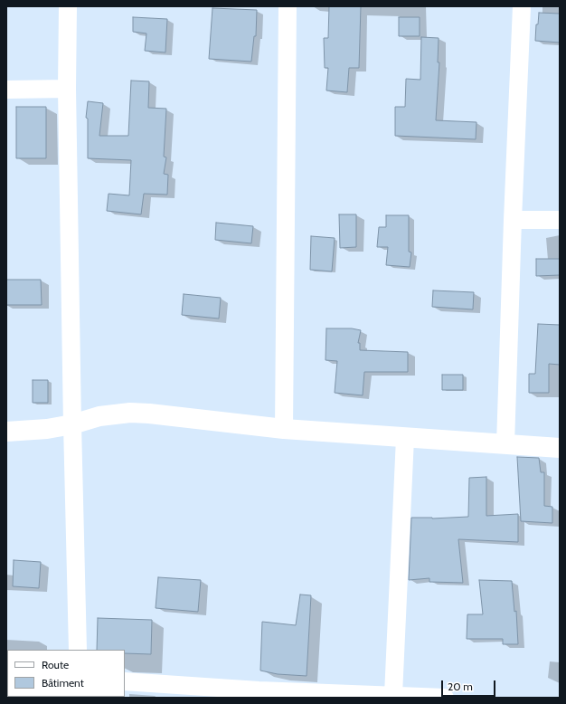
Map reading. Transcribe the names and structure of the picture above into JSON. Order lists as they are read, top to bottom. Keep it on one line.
{"legend":["Route","Bâtiment"],"scale_bar":"20 m"}
